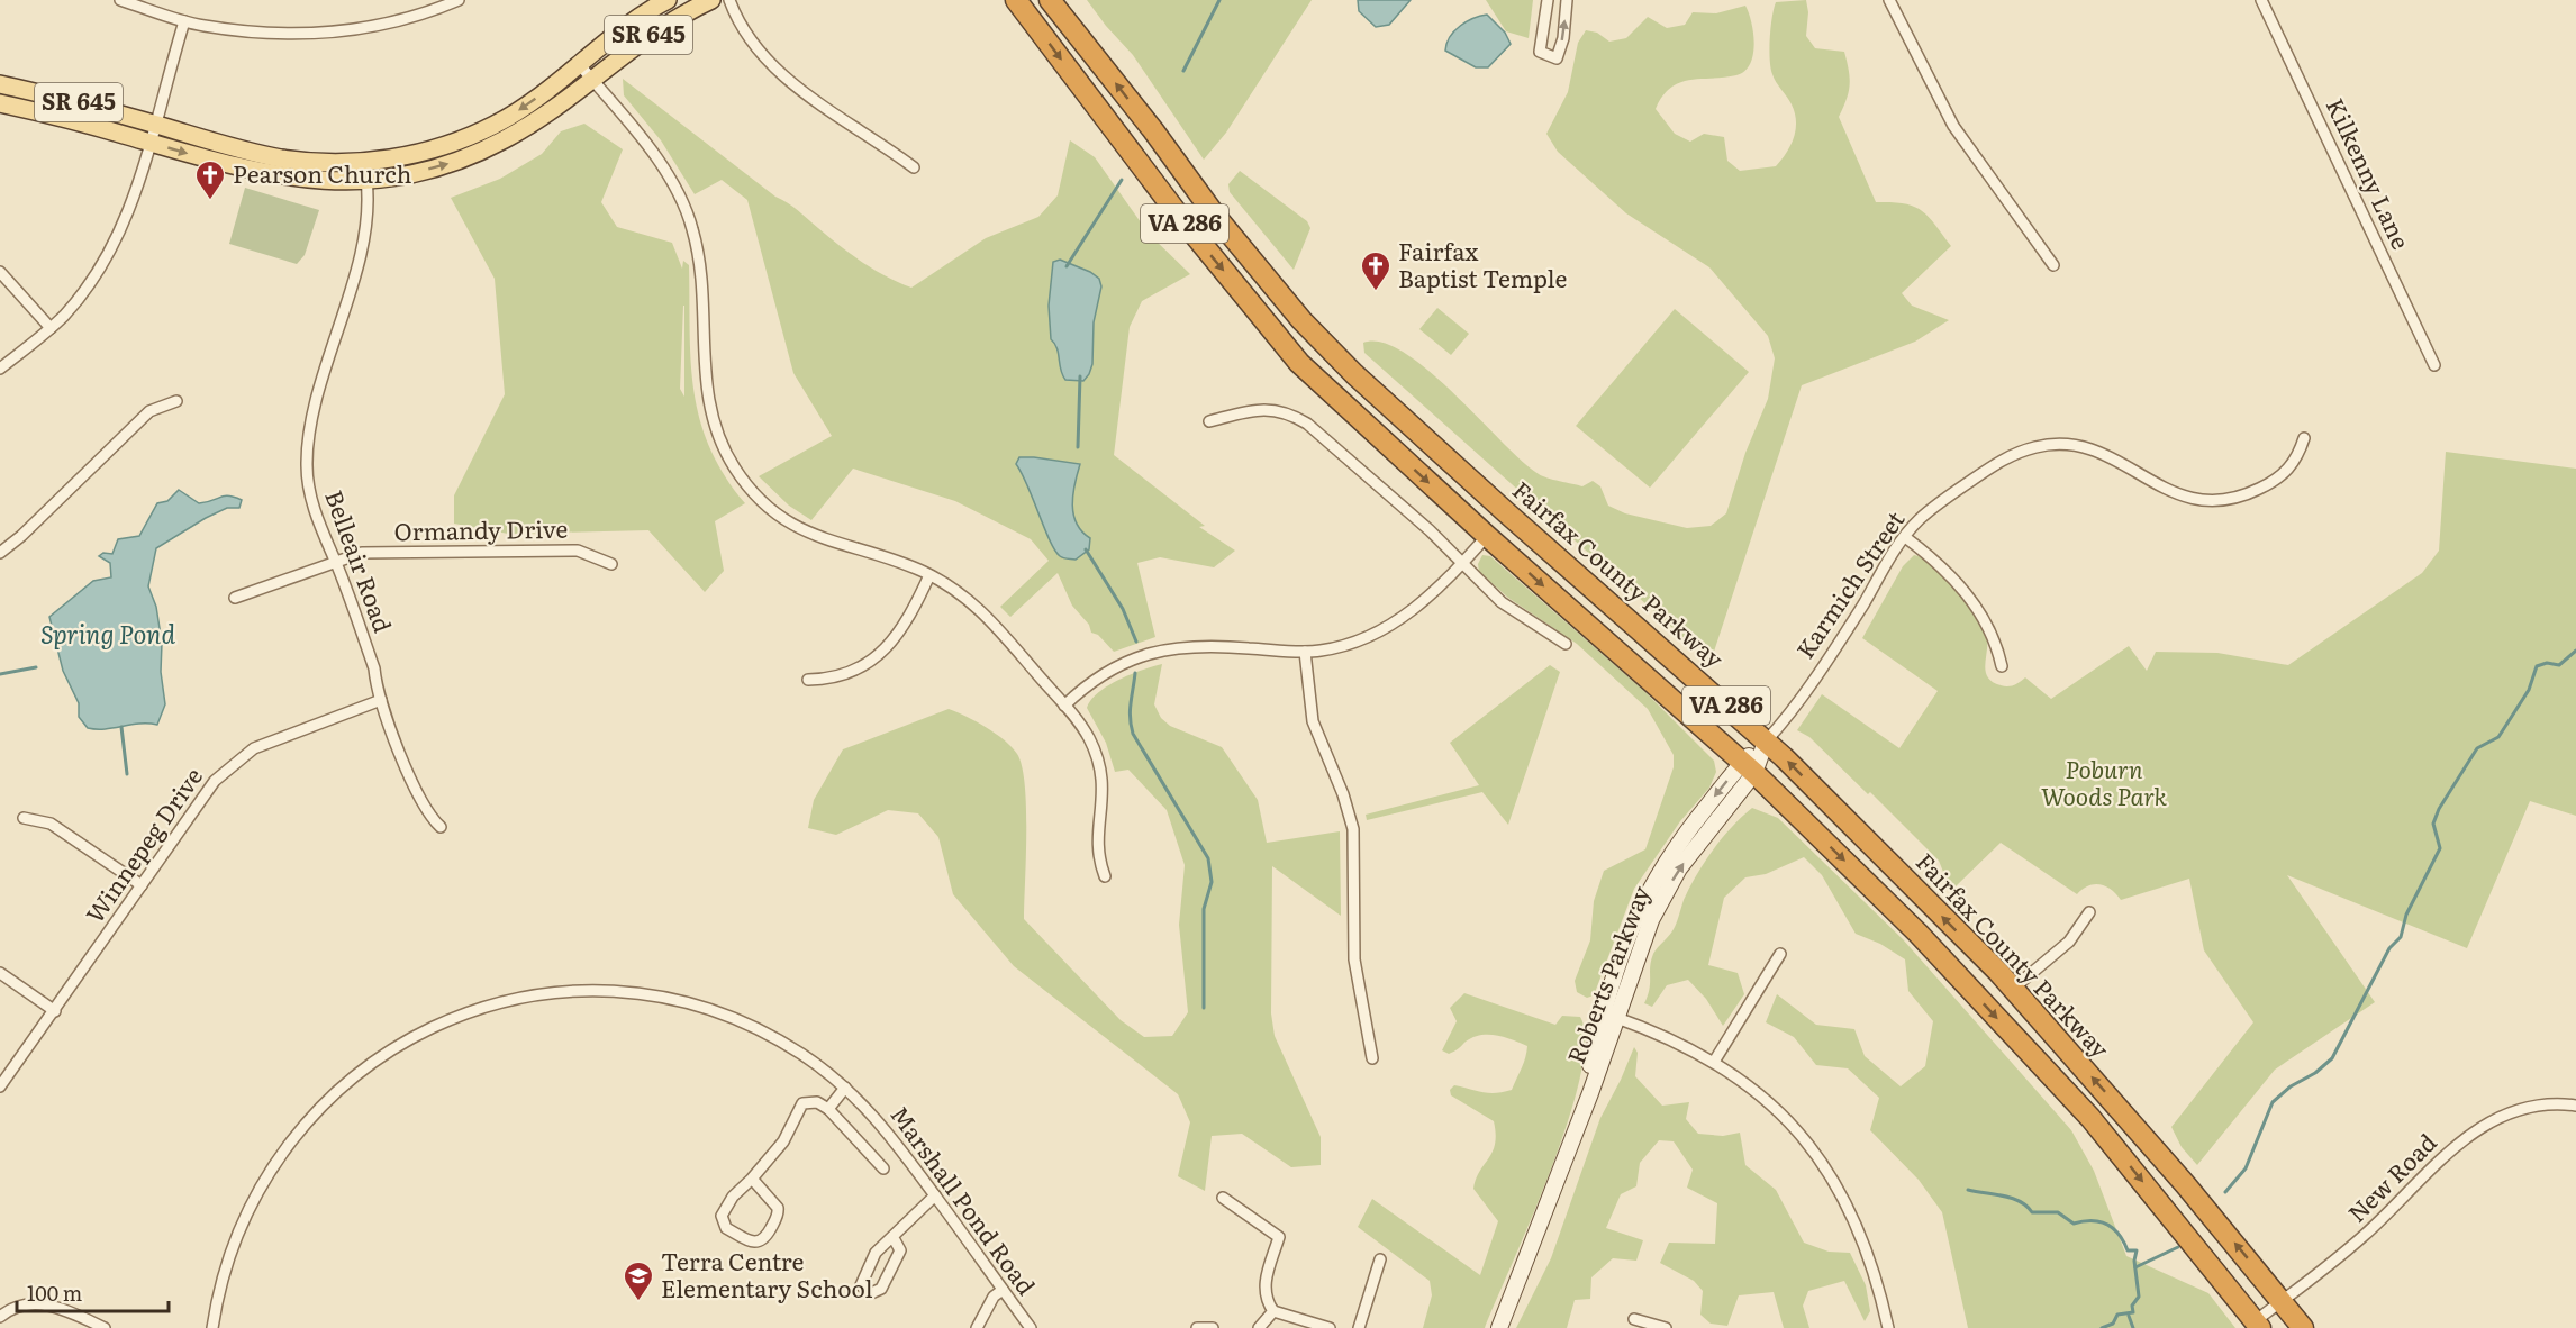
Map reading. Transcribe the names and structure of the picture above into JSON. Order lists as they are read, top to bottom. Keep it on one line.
{"streets":{"highway":["VA 286","Fairfax County Parkway"],"main road":["SR 645","Roberts Parkway"],"street":["Kilkenny Lane","Ormandy Drive","Belleair Road","Karmich Street","Winnepeg Drive","New Road","Marshall Pond Road"]},"crossings":[["SR 645","Belleair Road"],["VA 286","Roberts Parkway"],["VA 286","New Road"],["Ormandy Drive","Belleair Road"],["Belleair Road","Winnepeg Drive"],["Fairfax County Parkway","Karmich Street"],["Fairfax County Parkway","Roberts Parkway"],["Fairfax County Parkway","New Road"],["Karmich Street","Roberts Parkway"]],"water":["Spring Pond"],"parks":["Poburn Woods Park"],"places":{"church":["Pearson Church","Fairfax Baptist Temple"],"school or university":["Terra Centre Elementary School"]},"scale_bar":"100 m"}
